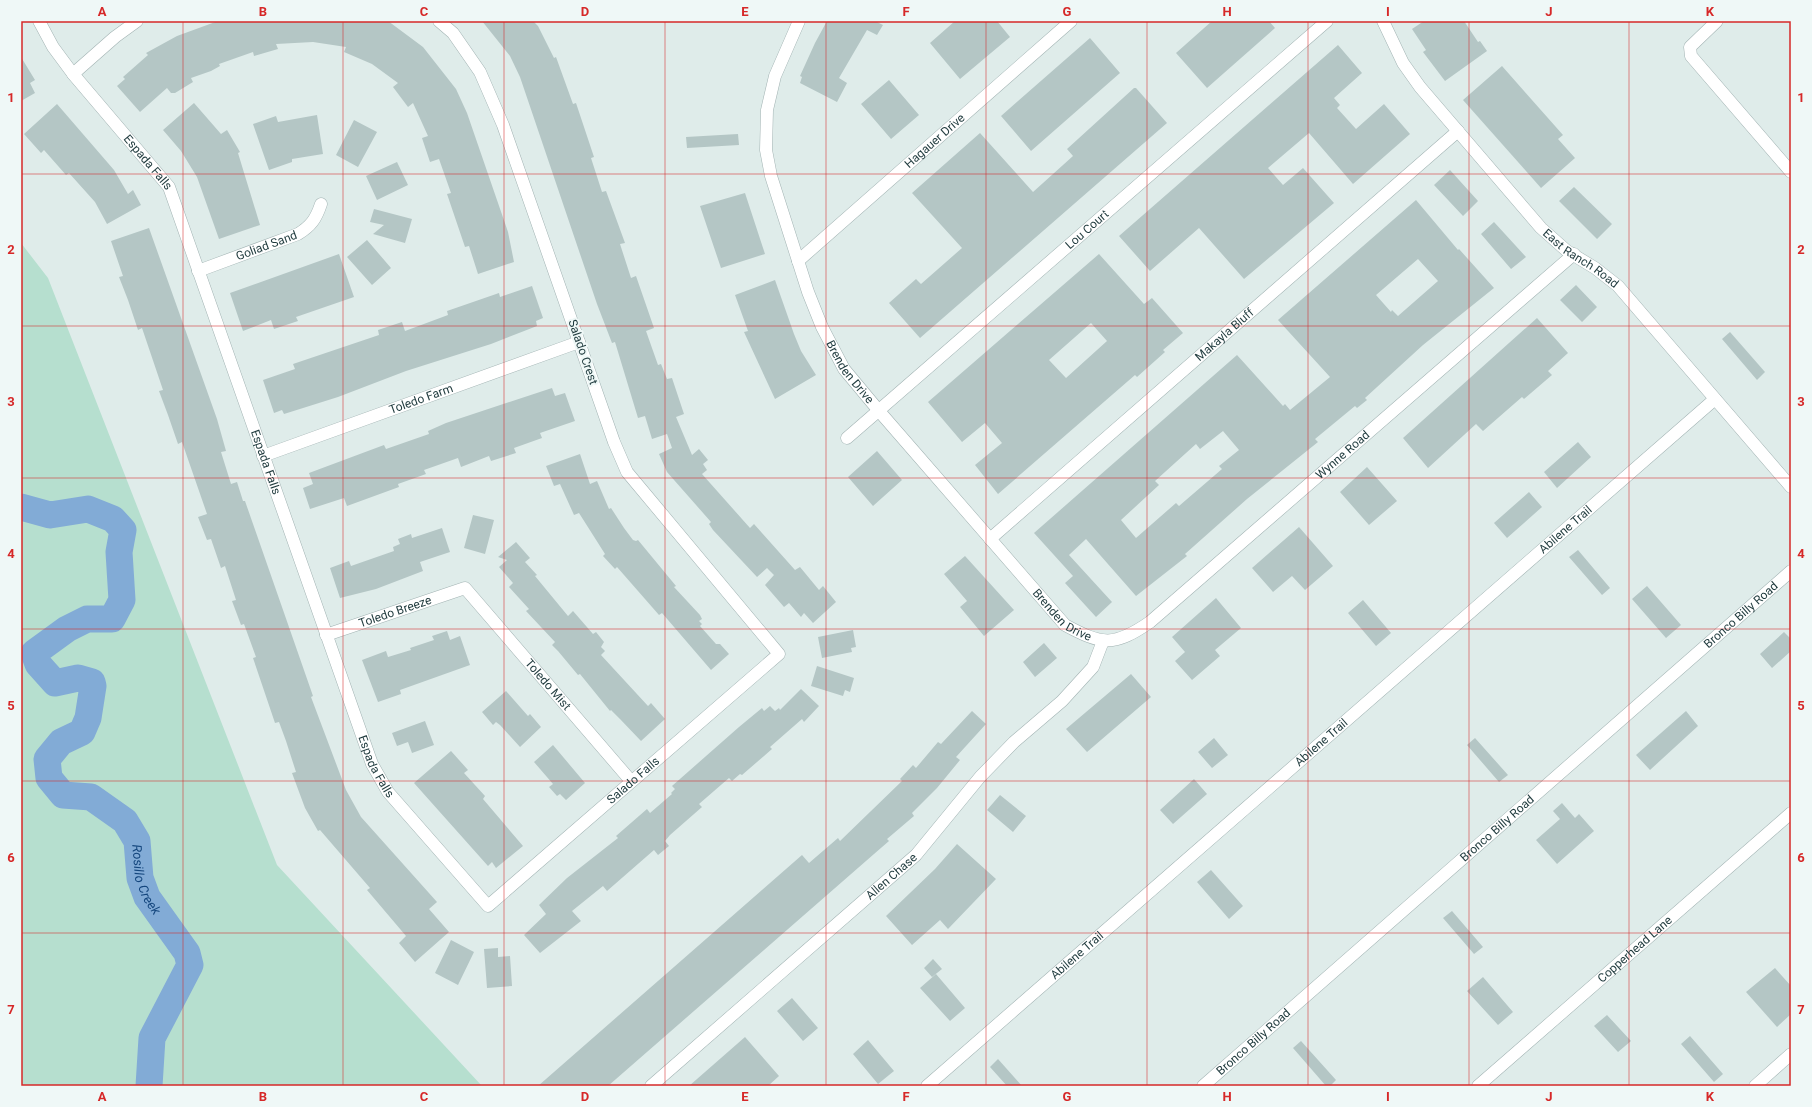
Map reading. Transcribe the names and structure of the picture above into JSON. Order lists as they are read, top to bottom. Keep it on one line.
{"streets":{"street":["Hagauer Drive","Espada Falls","Lou Court","Goliad Sand","East Ranch Road","Makayla Bluff","Salado Crest","Brenden Drive","Toledo Farm","Wynne Road","Abilene Trail","Toledo Breeze","Bronco Billy Road","Toledo Mist","Salado Falls","Allen Chase","Copperhead Lane"]},"crossings":[["Hagauer Drive","Brenden Drive"],["Espada Falls","Goliad Sand"],["Espada Falls","Toledo Farm"],["Espada Falls","Toledo Breeze"],["Espada Falls","Salado Falls"],["Lou Court","Brenden Drive"],["East Ranch Road","Makayla Bluff"],["East Ranch Road","Wynne Road"],["East Ranch Road","Abilene Trail"],["Makayla Bluff","Brenden Drive"],["Salado Crest","Toledo Farm"],["Salado Crest","Salado Falls"],["Brenden Drive","Wynne Road"],["Brenden Drive","Allen Chase"],["Wynne Road","Allen Chase"],["Toledo Breeze","Toledo Mist"],["Toledo Mist","Salado Falls"]],"water":["Rosillo Creek"],"grid":{"columns":["A","B","C","D","E","F","G","H","I","J","K"],"rows":["1","2","3","4","5","6","7"]}}
